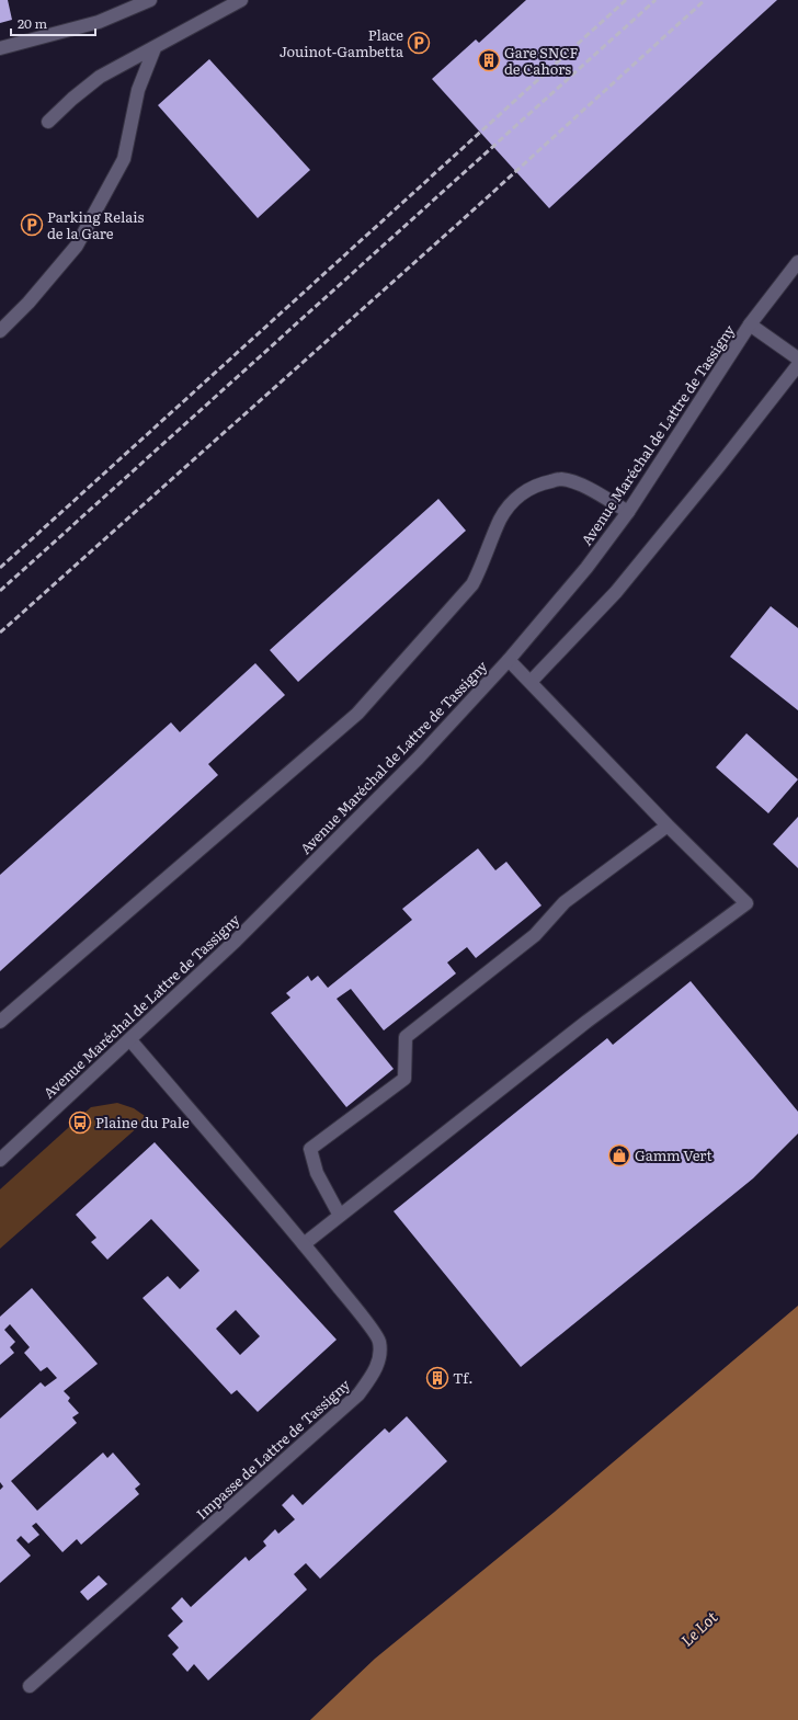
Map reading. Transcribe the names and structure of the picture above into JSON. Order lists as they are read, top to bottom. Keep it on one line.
{"streets":{"street":["Avenue Maréchal de Lattre de Tassigny","Impasse de Lattre de Tassigny"]},"crossings":[["Avenue Maréchal de Lattre de Tassigny","Impasse de Lattre de Tassigny"]],"water":["Le Lot"],"places":{"parking":["Place Jouinot-Gambetta","Parking Relais de la Gare"],"building":["Gare SNCF de Cahors","Tf."],"bus stop":["Plaine du Pale"],"shop":["Gamm Vert"]},"scale_bar":"20 m"}
